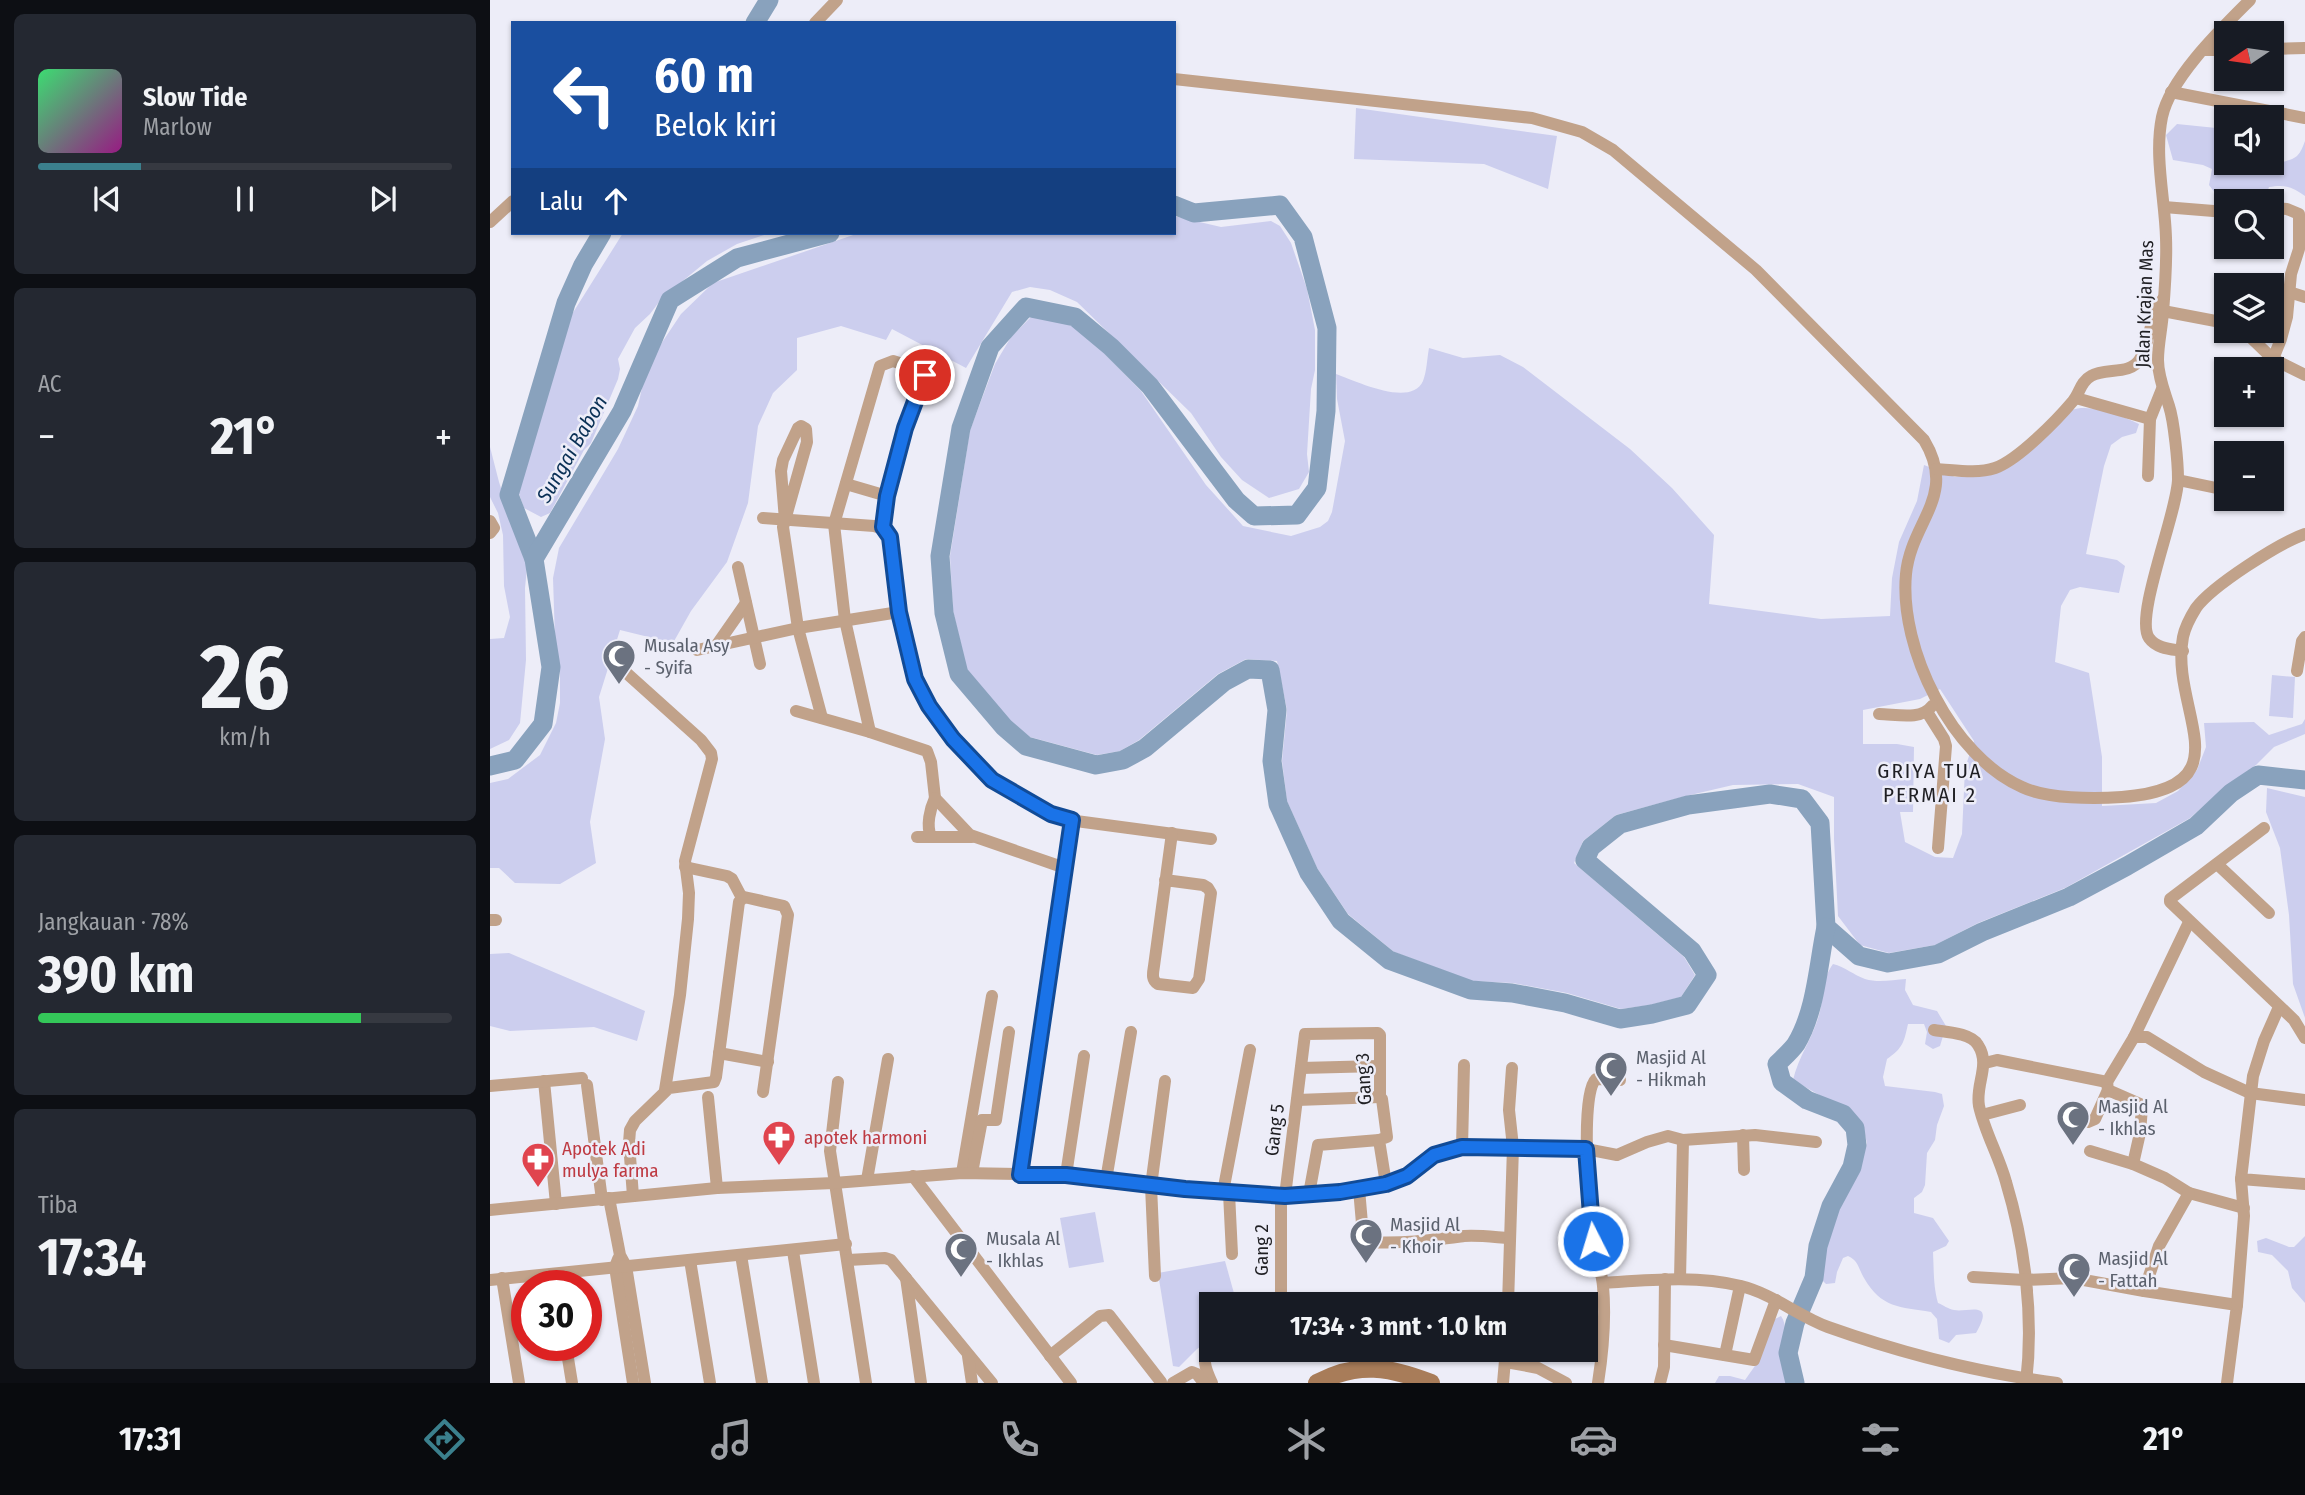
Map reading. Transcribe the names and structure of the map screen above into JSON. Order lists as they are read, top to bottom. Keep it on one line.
{"streets":{"street":["Jalan Krajan Mas","Gang 3","Gang 5","Gang 2"]},"crossings":[["Gang 3","Gang 5"],["Gang 5","Gang 2"]],"districts":["GRIYA TUA PERMAI 2"],"water":["Sungai Babon"],"places":{"mosque":["Musala Asy - Syifa","Masjid Al - Hikmah","Masjid Al - Ikhlas","Masjid Al - Khoir","Musala Al - Ikhlas","Masjid Al - Fattah"],"pharmacy":["apotek harmoni","Apotek Adi mulya farma"]},"north":"left","page":{"map_buttons":["+","−"],"turn":["60 m","Belok kiri"],"song":["Slow Tide","Marlow"],"then":"Lalu","tile":["AC",["26","km/h"],["Jangkauan · 78%","390 km"],["Tiba","17:34"]],"heat":["−","21°","+"],"limit":"30","trip":"17:34 · 3 mnt · 1.0 km","tabs":["17:31","21°"]}}
